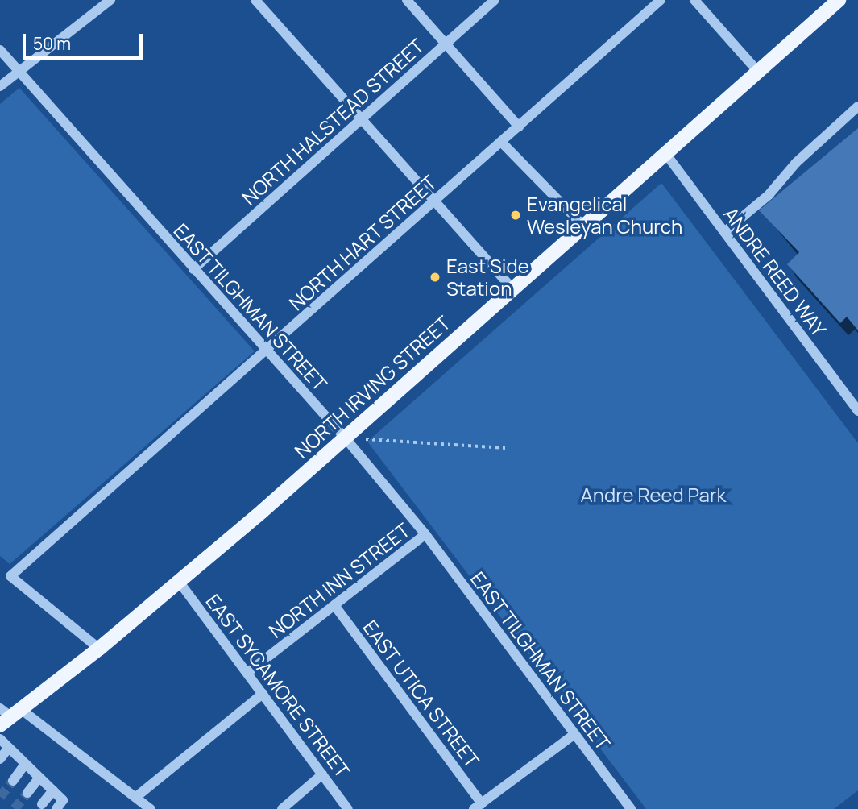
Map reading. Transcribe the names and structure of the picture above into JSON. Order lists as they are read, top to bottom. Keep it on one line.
{"streets":{"main road":["NORTH IRVING STREET"],"street":["NORTH HALSTEAD STREET","NORTH HART STREET","ANDRE REED WAY","EAST TILGHMAN STREET","NORTH INN STREET","EAST SYCAMORE STREET","EAST UTICA STREET"]},"crossings":[["NORTH HALSTEAD STREET","EAST TILGHMAN STREET"],["NORTH HART STREET","EAST TILGHMAN STREET"],["NORTH HART STREET","NORTH IRVING STREET"],["ANDRE REED WAY","NORTH IRVING STREET"],["EAST TILGHMAN STREET","NORTH IRVING STREET"],["EAST TILGHMAN STREET","NORTH INN STREET"],["NORTH IRVING STREET","EAST SYCAMORE STREET"],["NORTH INN STREET","EAST SYCAMORE STREET"],["NORTH INN STREET","EAST UTICA STREET"]],"parks":["Andre Reed Park"],"places":["Evangelical Wesleyan Church","East Side Station"],"scale_bar":"50 m"}
